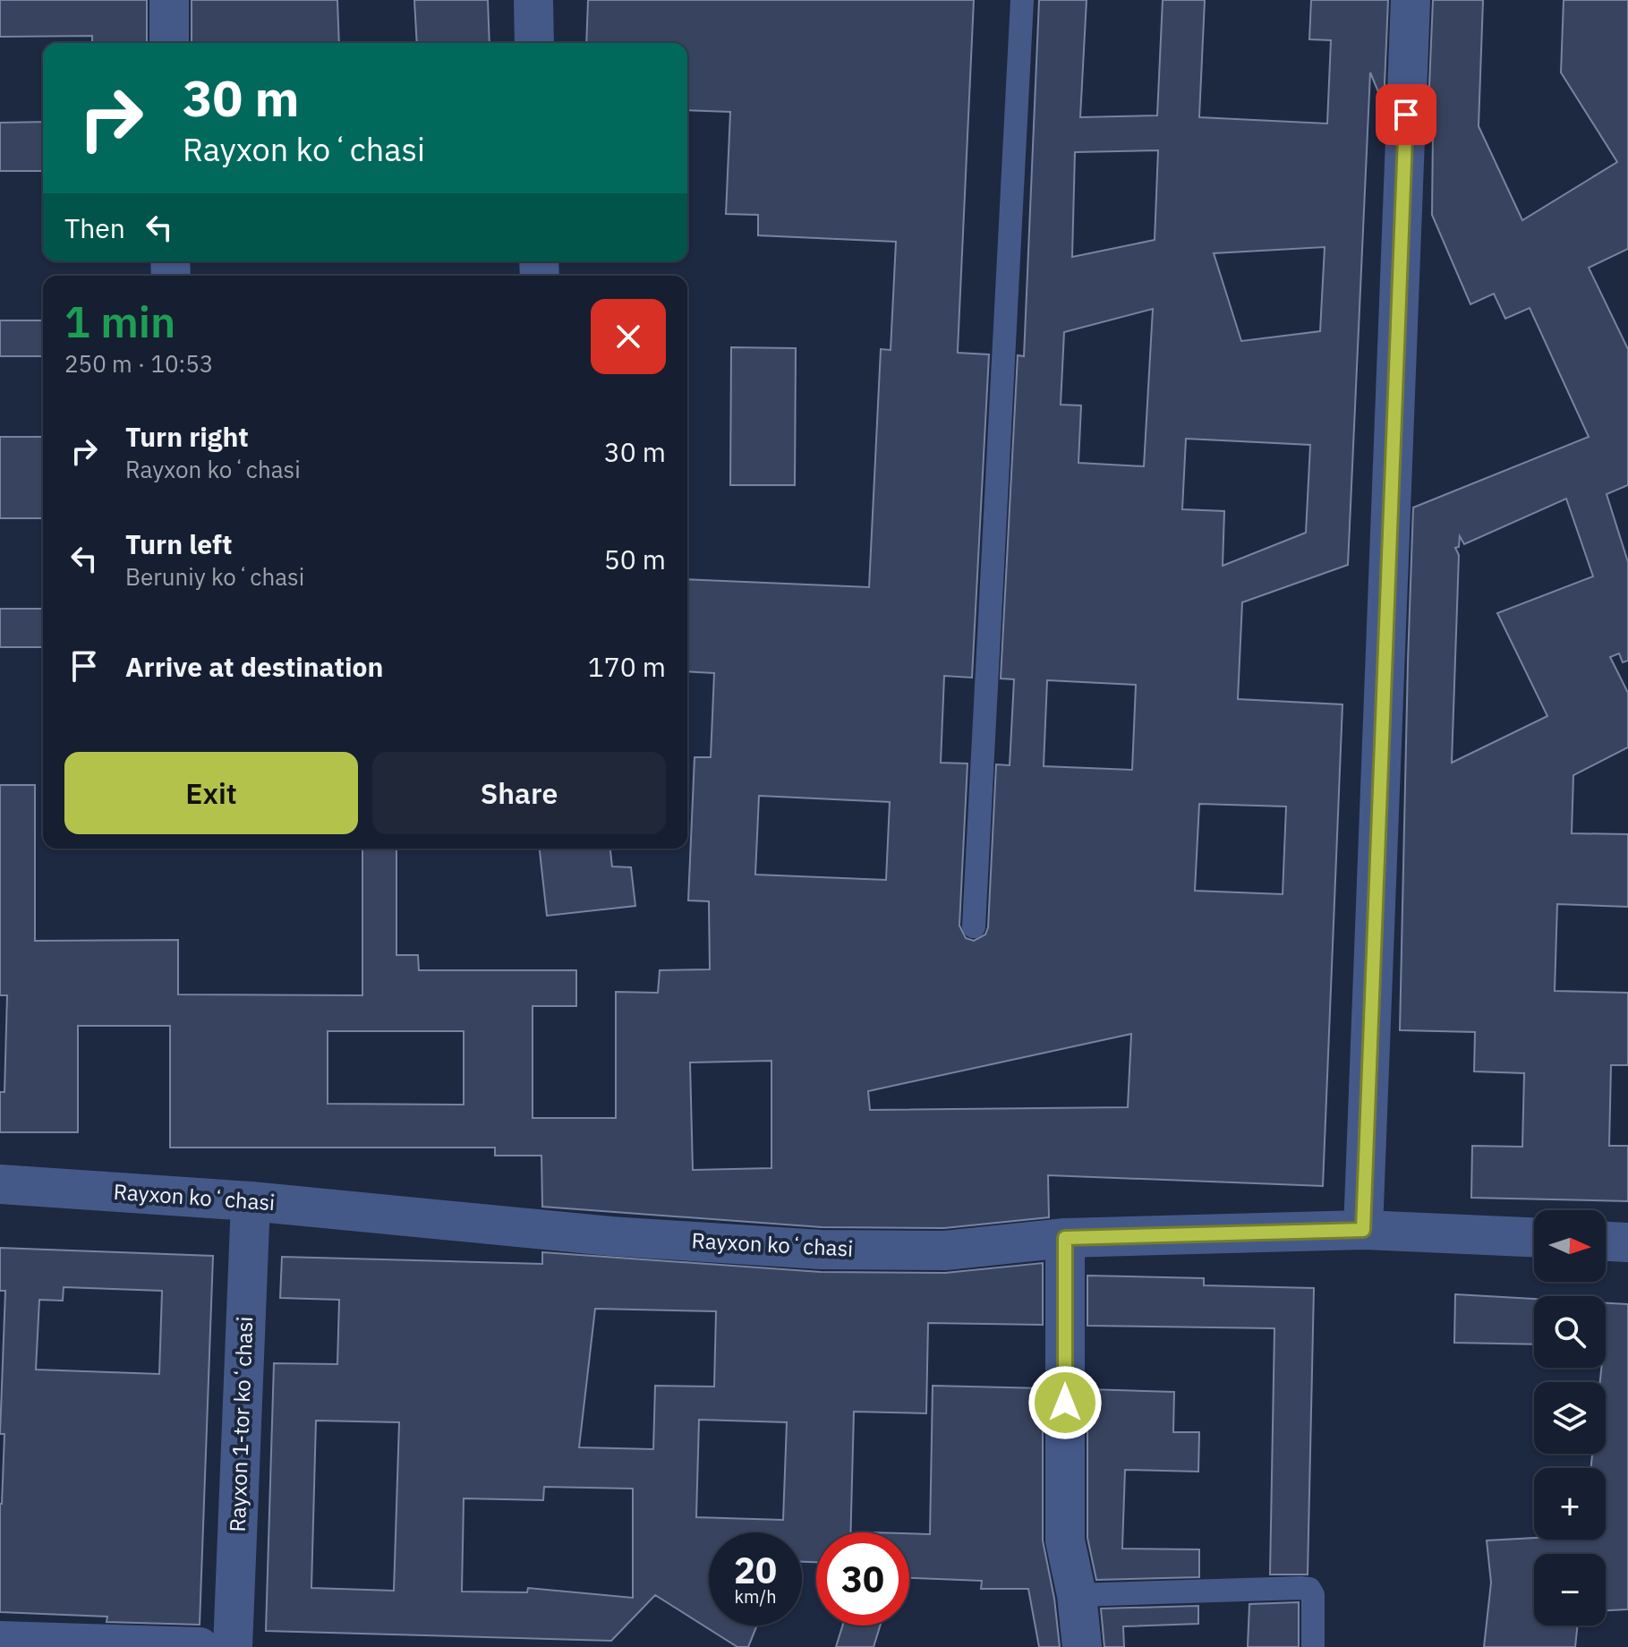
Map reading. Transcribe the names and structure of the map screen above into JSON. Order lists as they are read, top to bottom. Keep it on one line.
{"streets":{"street":["Rayxon koʻchasi","Rayxon 1-tor koʻchasi"]},"crossings":[["Rayxon koʻchasi","Rayxon 1-tor koʻchasi"]],"north":"right","page":{"turn":["30 m","Rayxon koʻchasi"],"then":"Then","heading":["1 min","250 m · 10:53"],"list":[{"name":"Turn right","note":"Rayxon koʻchasi","value":"30 m"},{"name":"Turn left","note":"Beruniy koʻchasi","value":"50 m"},{"name":"Arrive at destination","value":"170 m"}],"buttons":["Exit","Share"],"map_buttons":["+","−"],"speed":"20 km/h","limit":"30"}}
